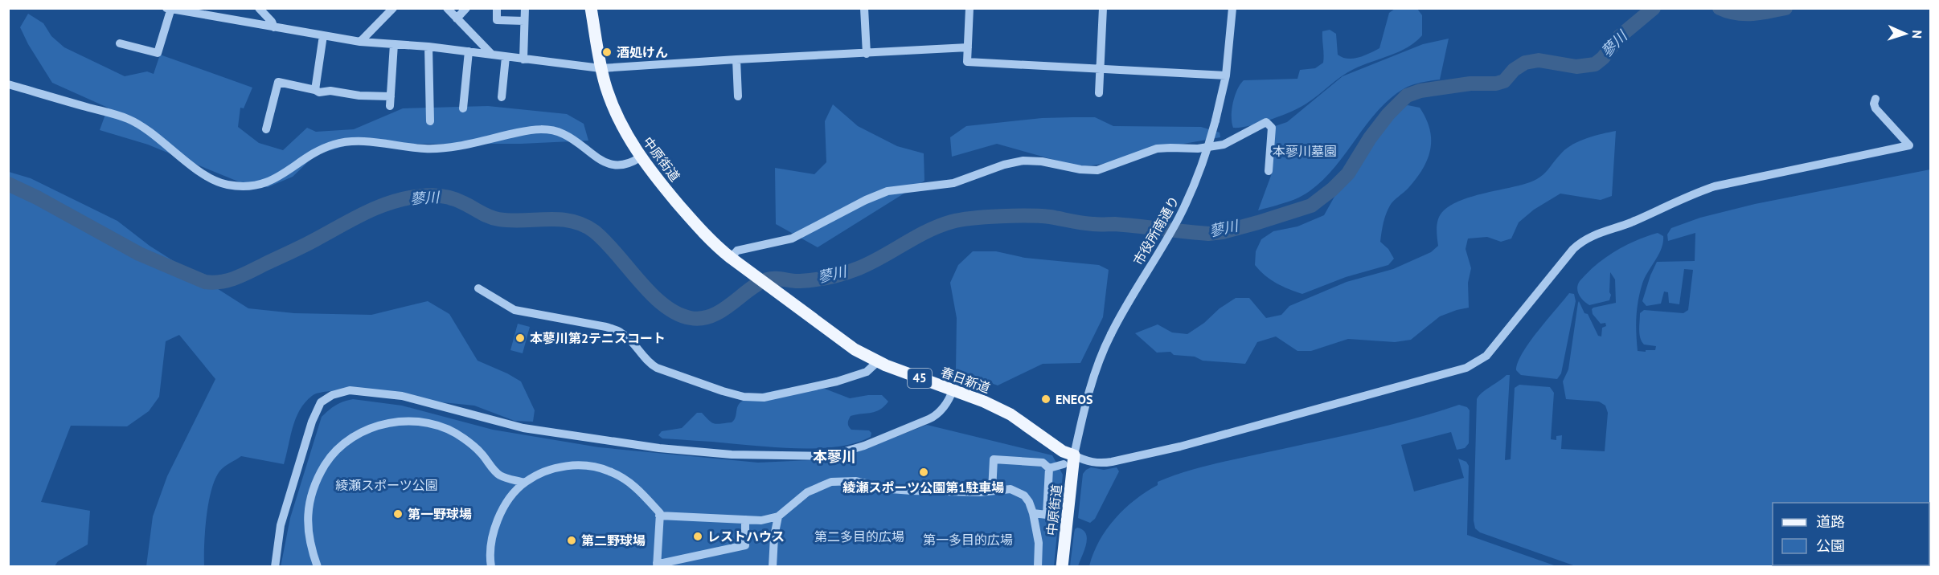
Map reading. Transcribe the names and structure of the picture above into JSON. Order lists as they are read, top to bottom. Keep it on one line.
{"streets":{"main road":["中原街道","45","春日新道"],"street":["市役所南通り"]},"crossings":[["中原街道","市役所南通り"],["中原街道","春日新道"],["市役所南通り","春日新道"]],"districts":["本蓼川"],"water":["蓼川"],"parks":["本蓼川墓園","綾瀬スポーツ公園","第二多目的広場","第一多目的広場"],"places":["酒処けん","本蓼川第2テニスコート","ENEOS","綾瀬スポーツ公園第1駐車場","第一野球場","レストハウス","第二野球場"],"legend":["道路","公園"],"north":"right"}
